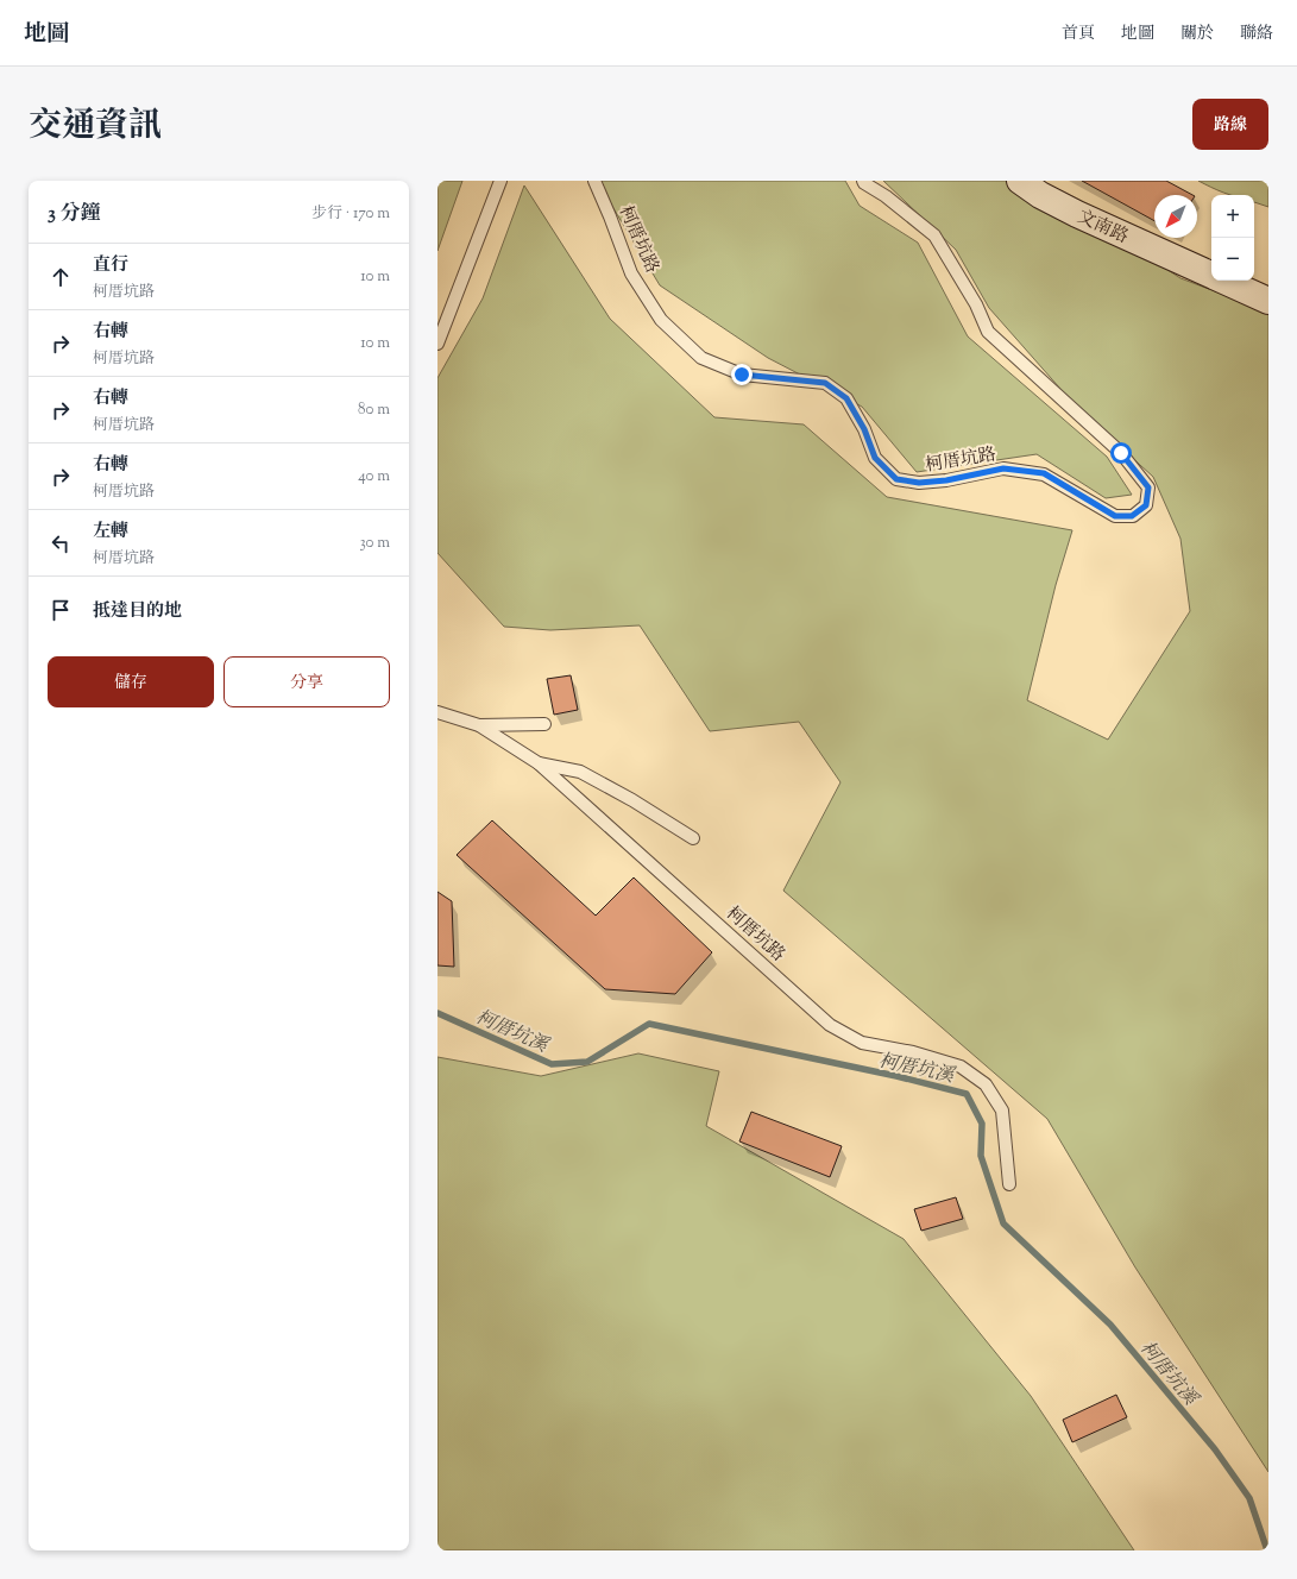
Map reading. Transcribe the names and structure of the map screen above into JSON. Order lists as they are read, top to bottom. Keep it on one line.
{"streets":{"street":["文南路"],"lane":["柯厝坑路"]},"water":["柯厝坑溪"],"north":"bottom left","page":{"header":"地圖","nav":["首頁","地圖","關於","聯絡"],"title":"交通資訊","buttons":["路線",["儲存","分享"]],"heading":["3 分鐘","步行 · 170 m"],"map_buttons":["+","−"],"list":[["直行","柯厝坑路","10 m"],["右轉","柯厝坑路","10 m"],["右轉","柯厝坑路","80 m"],["右轉","柯厝坑路","40 m"],["左轉","柯厝坑路","30 m"],"抵達目的地"]}}
